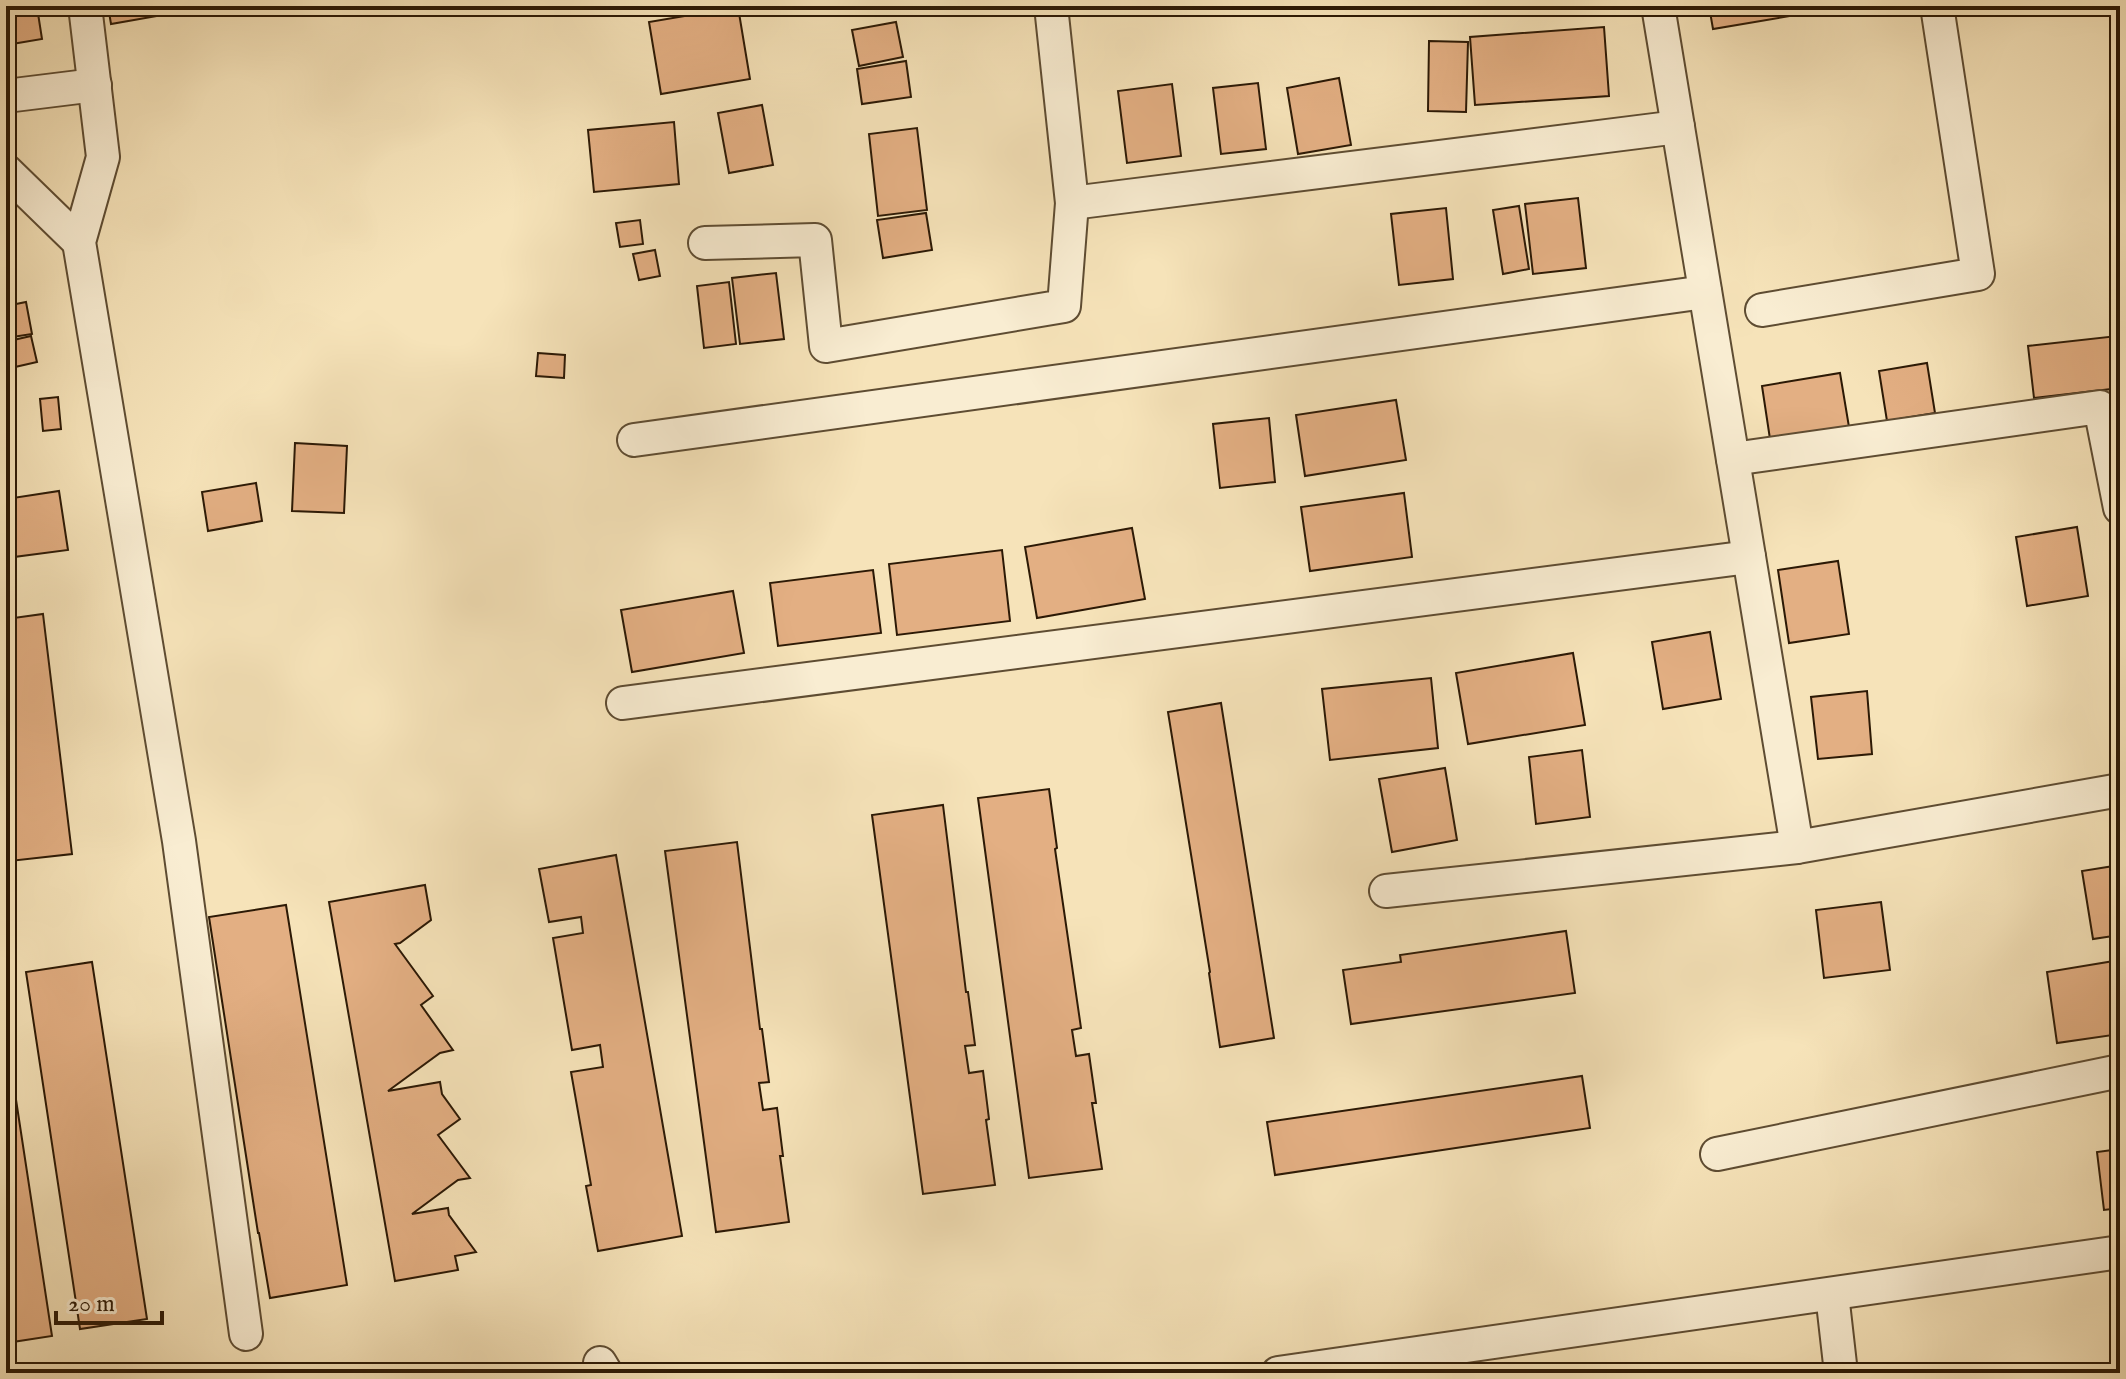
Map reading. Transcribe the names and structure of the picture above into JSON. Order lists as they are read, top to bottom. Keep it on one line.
{"scale_bar":"20 m"}
